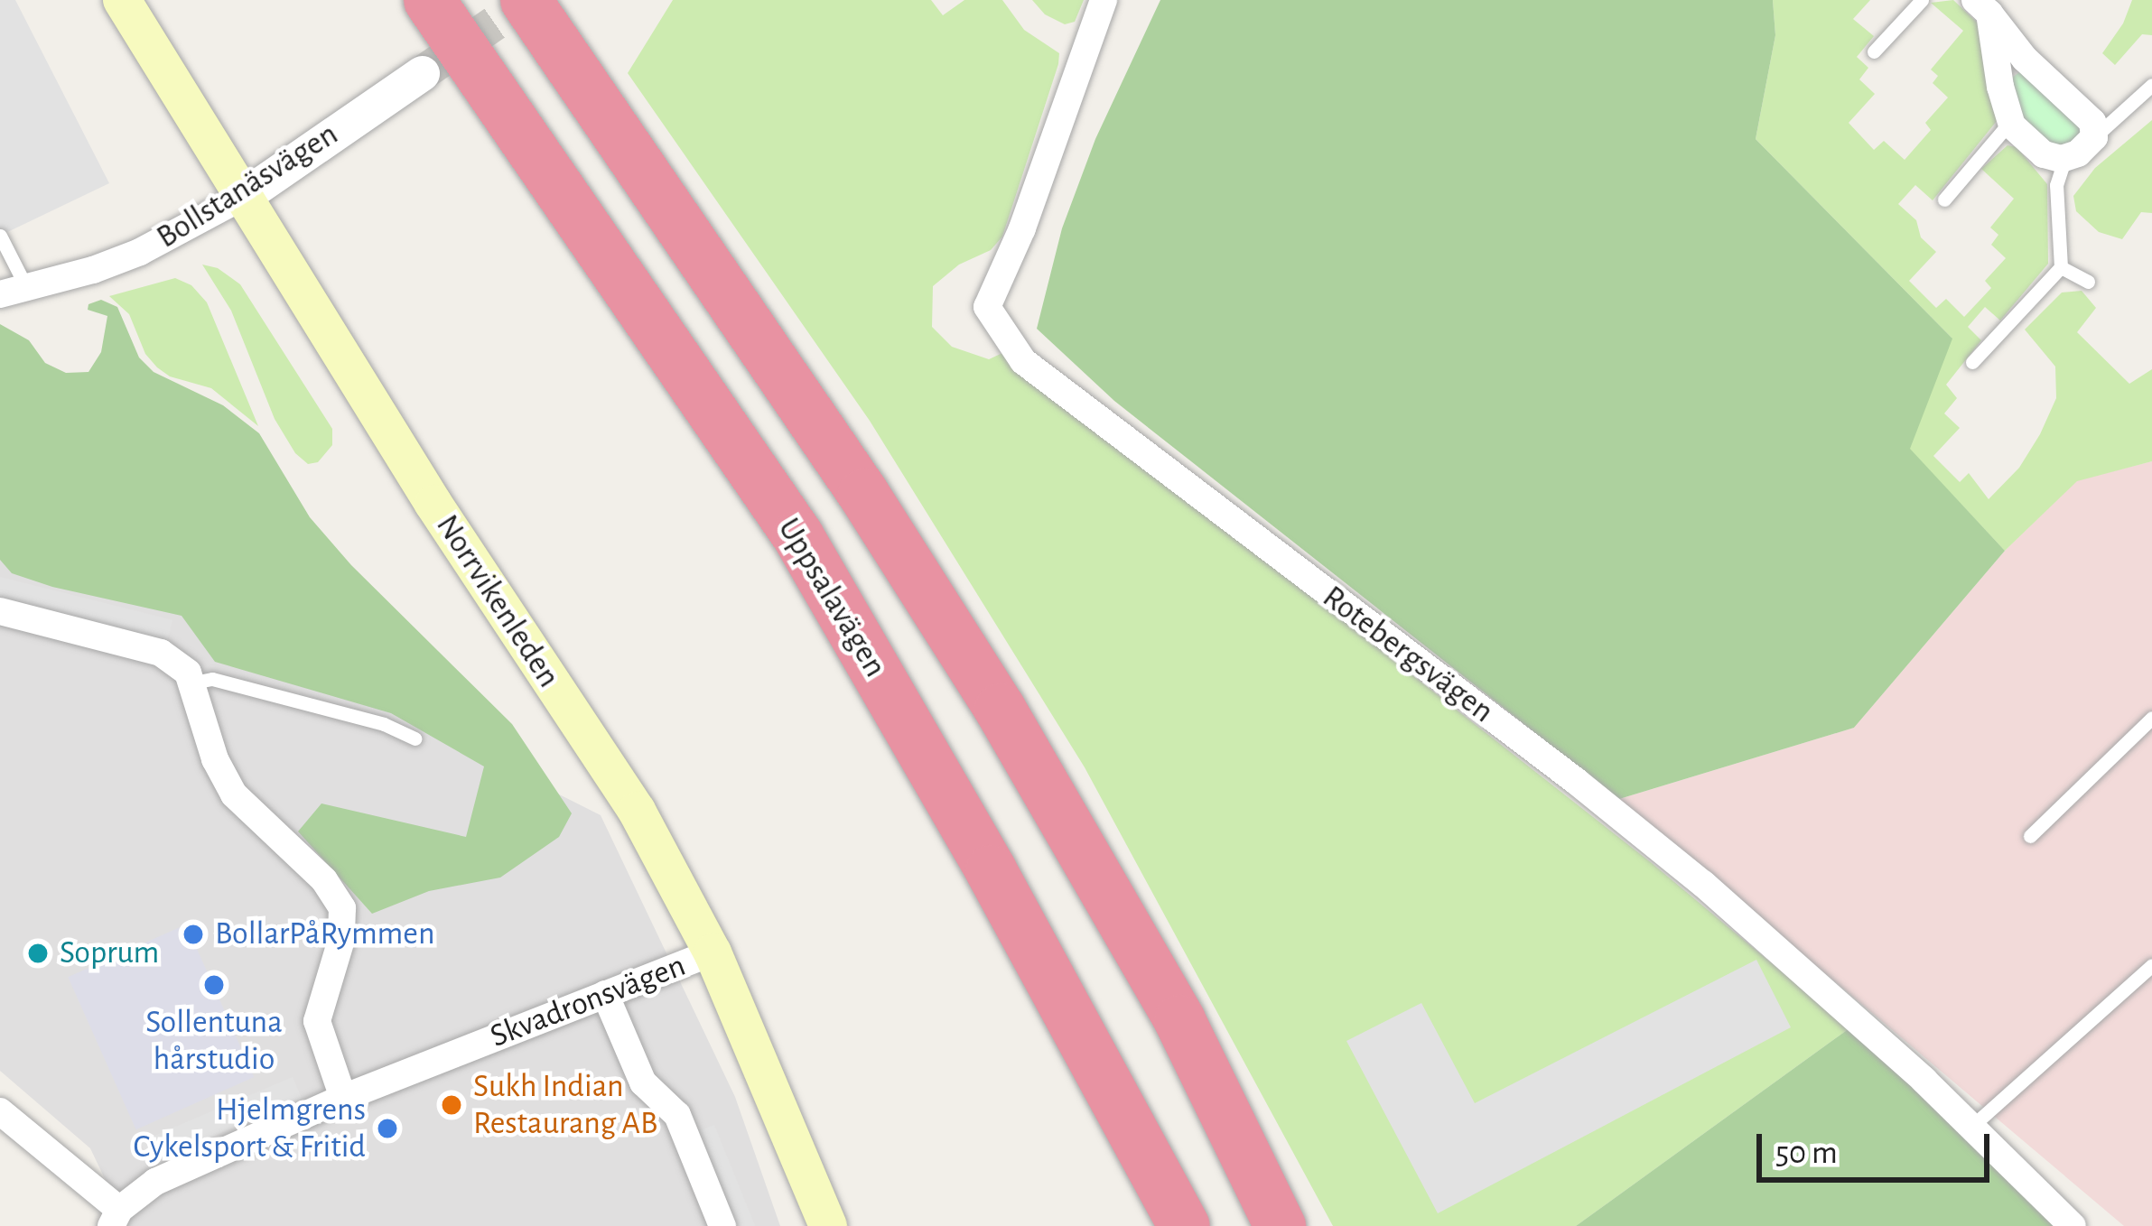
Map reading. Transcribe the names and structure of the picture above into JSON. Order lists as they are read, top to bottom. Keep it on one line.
{"streets":{"highway":["Uppsalavägen"],"main road":["Norrvikenleden"],"street":["Bollstanäsvägen","Rotebergsvägen","Skvadronsvägen"]},"crossings":[["Bollstanäsvägen","Norrvikenleden"],["Norrvikenleden","Skvadronsvägen"]],"places":["BollarPåRymmen","Soprum","Sollentuna hårstudio","Sukh Indian Restaurang AB","Hjelmgrens Cykelsport & Fritid"],"scale_bar":"50 m"}
